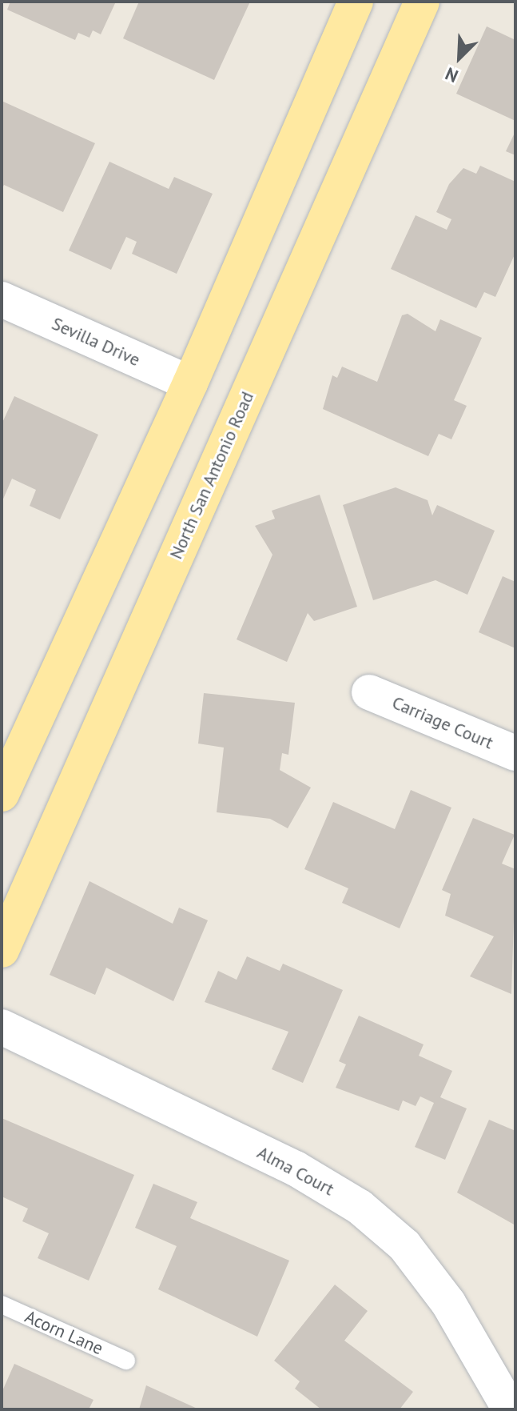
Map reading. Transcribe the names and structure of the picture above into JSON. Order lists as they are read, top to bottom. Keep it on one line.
{"streets":{"main road":["North San Antonio Road"],"street":["Sevilla Drive","Carriage Court","Alma Court"],"lane":["Acorn Lane"]},"north":"bottom left"}
